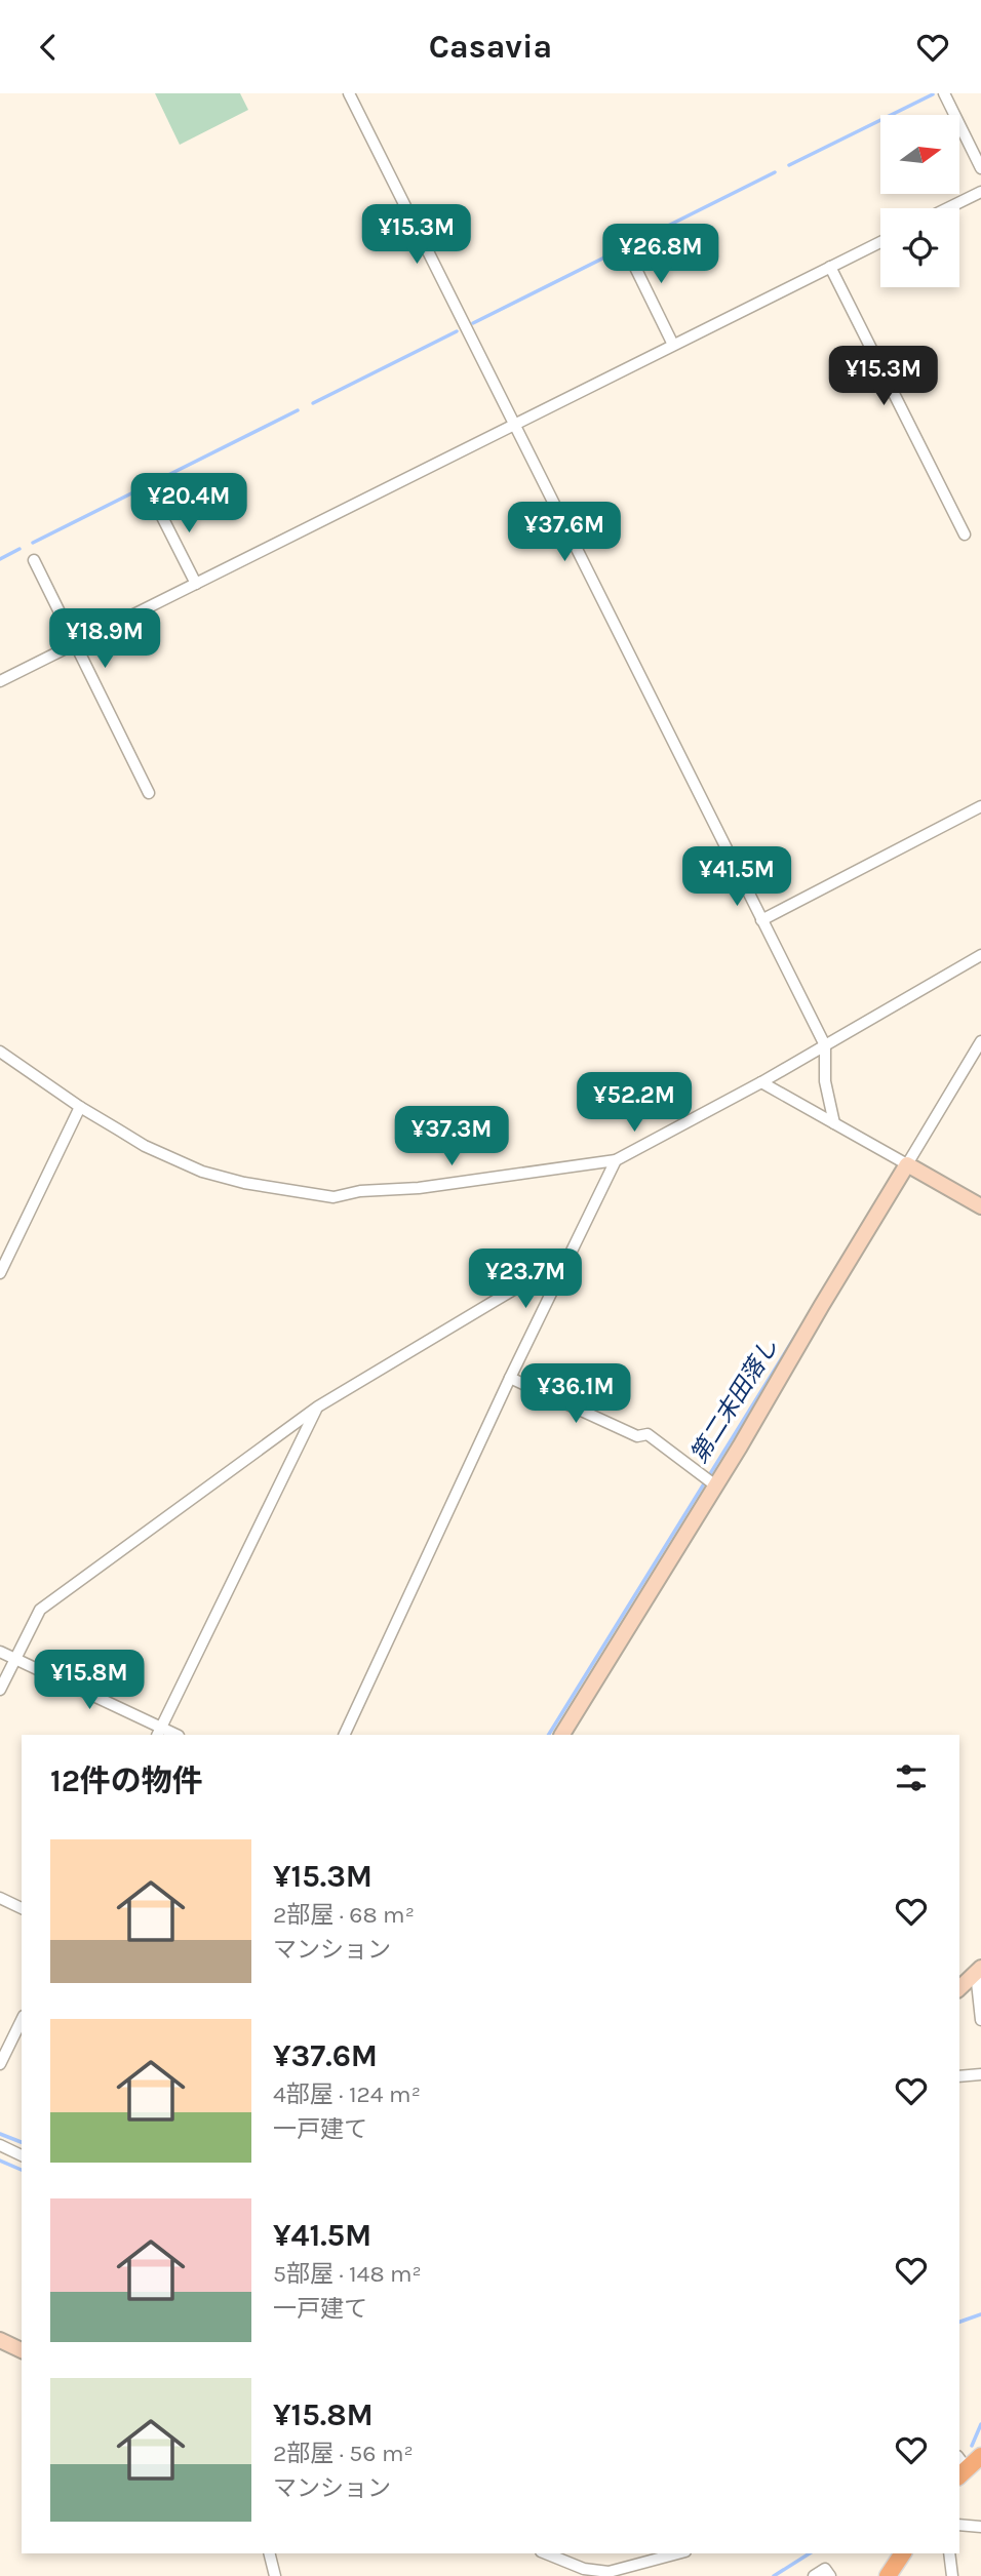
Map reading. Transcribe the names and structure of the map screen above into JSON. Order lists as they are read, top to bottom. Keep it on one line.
{"water":["第二末田落し"],"north":"right","page":{"header":"Casavia","price":["¥15.3M","¥26.8M","¥15.3M","¥20.4M","¥37.6M","¥18.9M","¥41.5M","¥52.2M","¥37.3M","¥23.7M","¥36.1M","¥15.8M"],"heading":"12件の物件","list":[{"name":"¥15.3M","note":"2部屋 · 68 m² · マンション"},{"name":"¥37.6M","note":"4部屋 · 124 m² · 一戸建て"},{"name":"¥41.5M","note":"5部屋 · 148 m² · 一戸建て"},{"name":"¥15.8M","note":"2部屋 · 56 m² · マンション"}]}}
